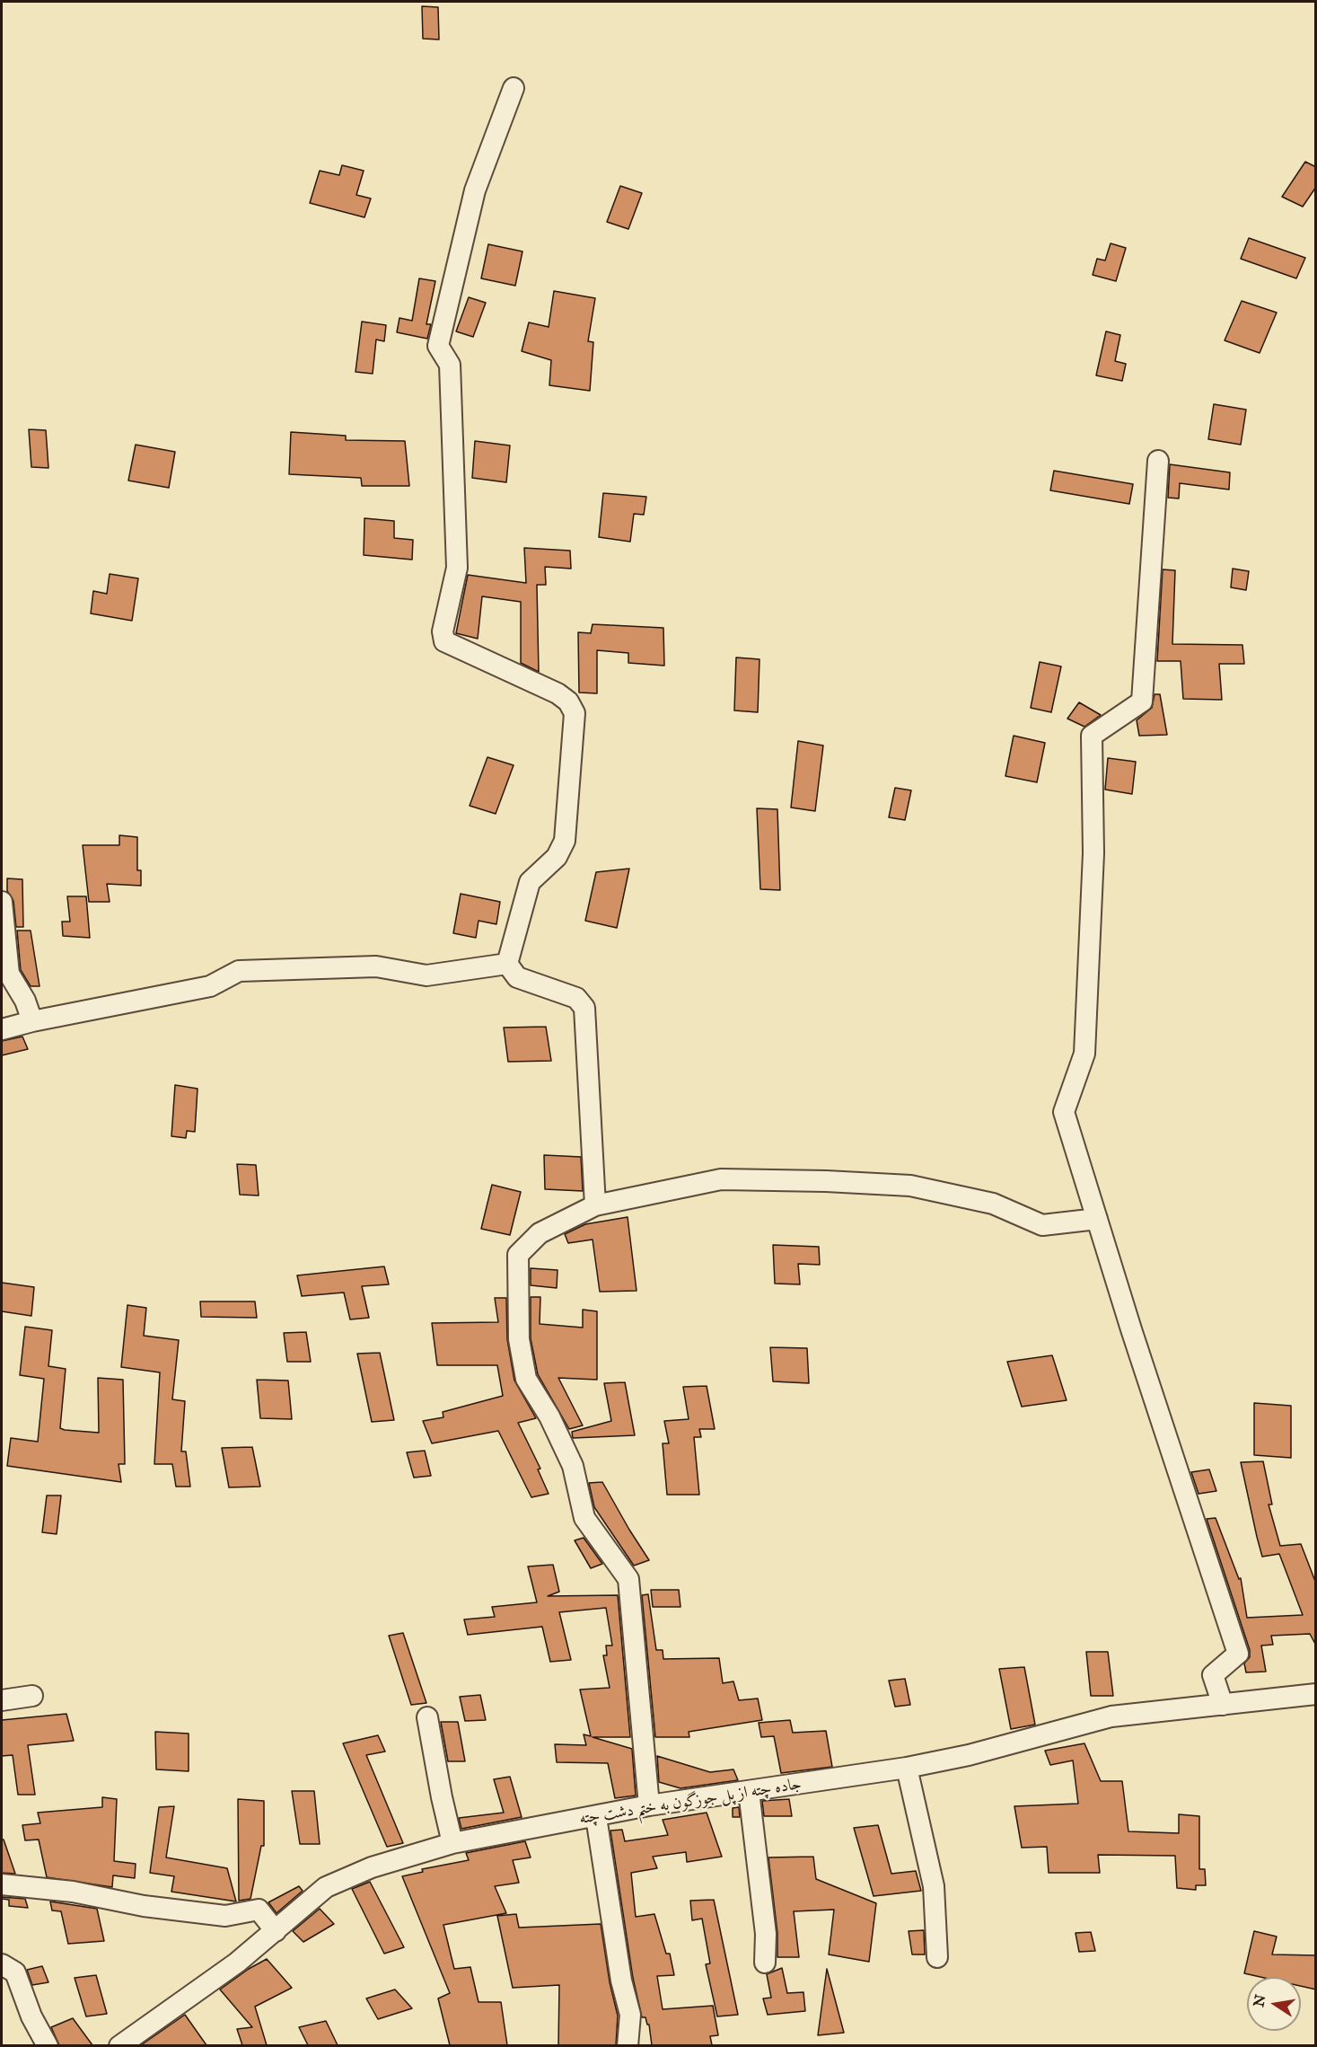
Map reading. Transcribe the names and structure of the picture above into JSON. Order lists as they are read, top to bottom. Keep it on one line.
{"streets":{"street":["جاده چته از پل جوزگون به ختم دشت چته"]},"north":"left"}
